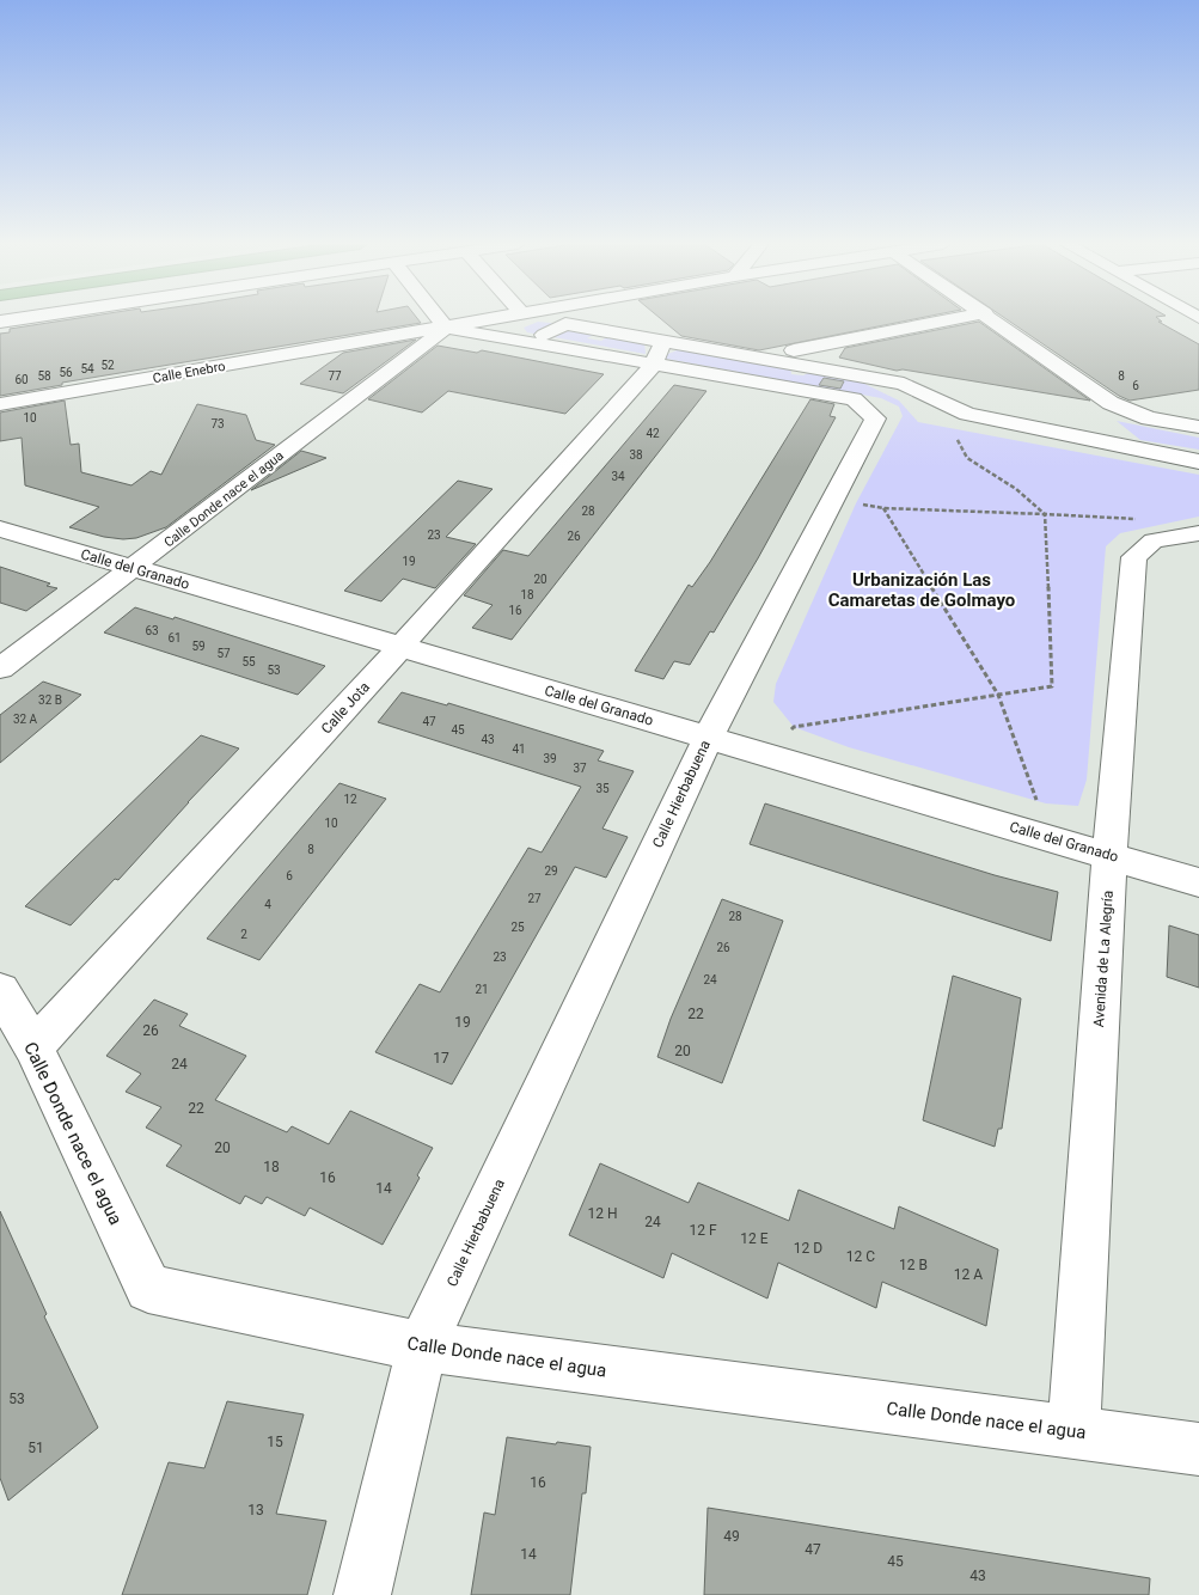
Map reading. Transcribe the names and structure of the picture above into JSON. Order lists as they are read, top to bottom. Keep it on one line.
{"streets":{"street":["Calle Enebro","Calle Donde nace el agua","Calle del Granado","Calle Jota","Calle Hierbabuena","Avenida de La Alegría"]},"crossings":[["Calle Enebro","Calle Donde nace el agua"],["Calle Enebro","Calle Hierbabuena"],["Calle Donde nace el agua","Calle del Granado"],["Calle Donde nace el agua","Calle Jota"],["Calle Donde nace el agua","Calle Hierbabuena"],["Calle Donde nace el agua","Avenida de La Alegría"],["Calle del Granado","Calle Jota"],["Calle del Granado","Calle Hierbabuena"],["Calle del Granado","Avenida de La Alegría"],["Calle Jota","Calle Hierbabuena"]],"districts":["Urbanización Las Camaretas de Golmayo"],"house_numbers":["52","54","56","58","77","8","60","6","10","73","42","38","34","28","23","26","19","20","18","16","63","61","59","57","55","53","32 B","32 A","47","45","43","41","39","37","35","12","10","8","29","6","27","4","28","25","2","26","23","24","21","22","19","26","20","17","24","22","20","18","16","14","12 H","24","12 F","12 E","12 D","12 C","12 B","12 A","53","15","51","16","13","49","47","14","45","43"]}
